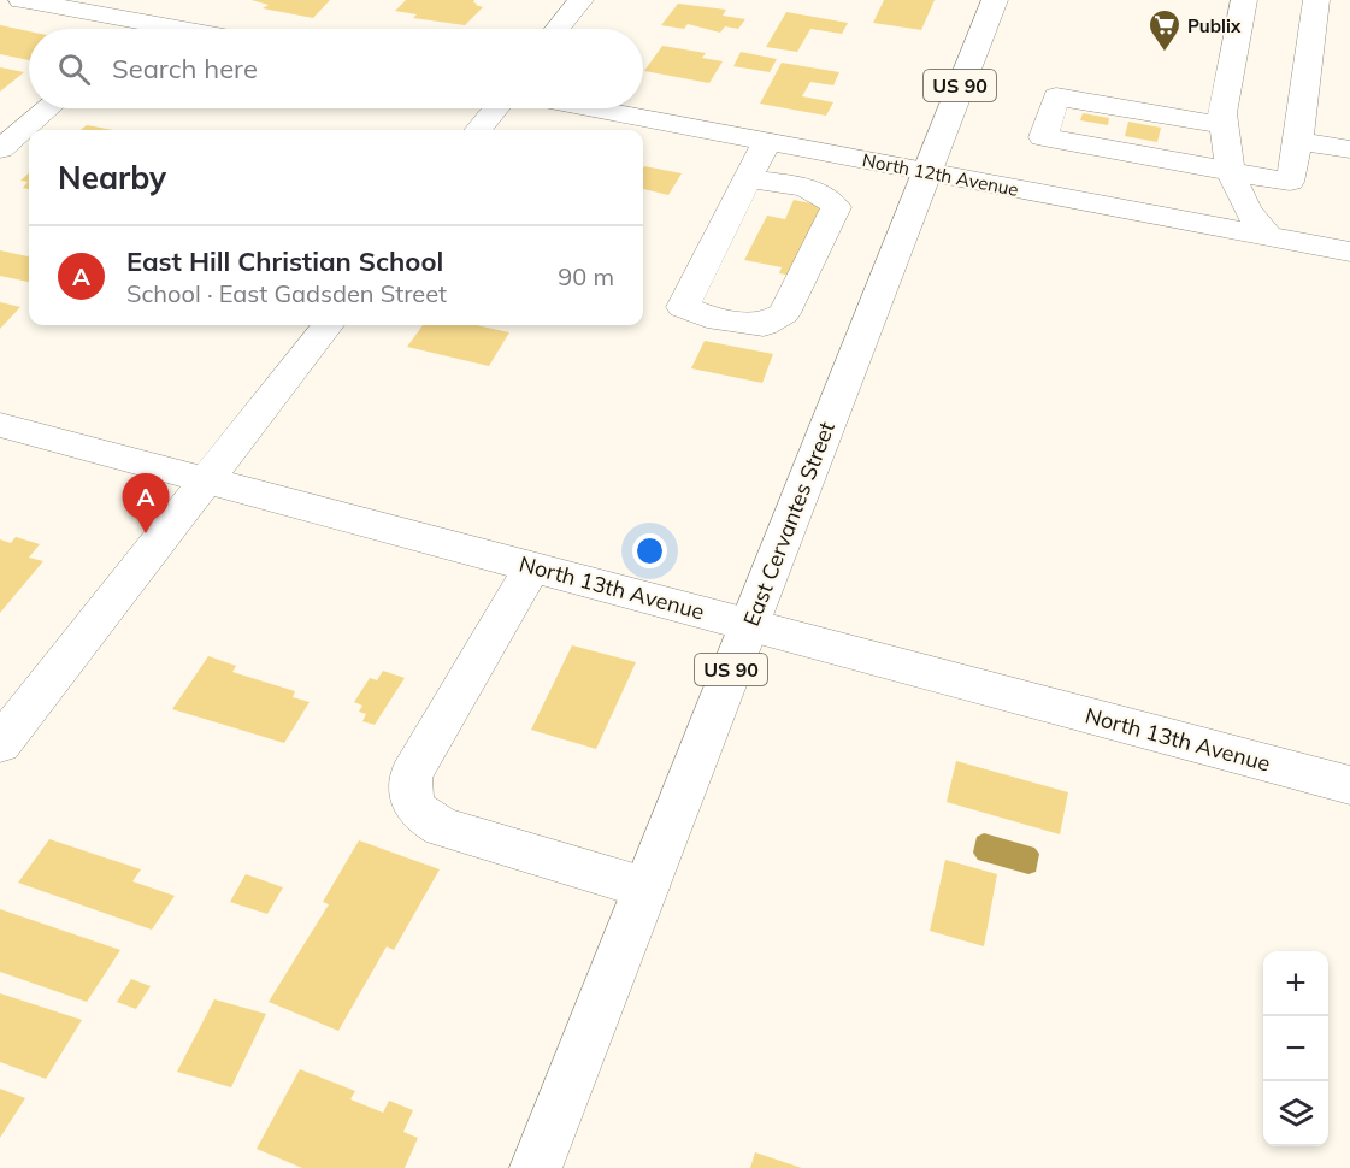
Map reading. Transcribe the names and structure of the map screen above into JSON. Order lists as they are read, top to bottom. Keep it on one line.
{"streets":{"street":["US 90","North 12th Avenue","East Cervantes Street","North 13th Avenue"]},"crossings":[["North 12th Avenue","East Cervantes Street"],["East Cervantes Street","North 13th Avenue"]],"places":{"supermarket":["Publix"]},"page":{"search":"Search here","heading":"Nearby","list":[{"mark":"A","name":"East Hill Christian School","note":"School · East Gadsden Street","value":"90 m"}],"pins":"A","map_buttons":["+","−"]}}
